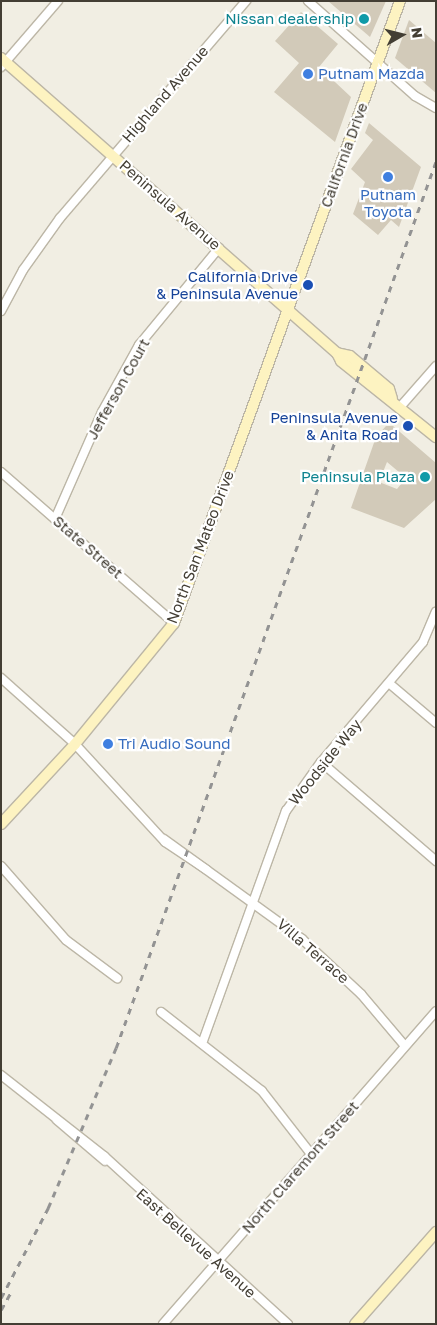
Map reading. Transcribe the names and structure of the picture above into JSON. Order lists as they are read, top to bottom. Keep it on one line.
{"streets":{"main road":["California Drive","Peninsula Avenue","North San Mateo Drive"],"street":["Highland Avenue","Jefferson Court","State Street","Woodside Way","Villa Terrace","North Claremont Street","East Bellevue Avenue"]},"crossings":[["Highland Avenue","Peninsula Avenue"],["California Drive","Peninsula Avenue"],["California Drive","North San Mateo Drive"],["Peninsula Avenue","Jefferson Court"],["Peninsula Avenue","North San Mateo Drive"],["Jefferson Court","State Street"],["State Street","North San Mateo Drive"],["North San Mateo Drive","Villa Terrace"],["Woodside Way","Villa Terrace"],["Villa Terrace","North Claremont Street"],["North Claremont Street","East Bellevue Avenue"]],"places":["Nissan dealership","Putnam Mazda","Putnam Toyota","California Drive & Peninsula Avenue","Peninsula Avenue & Anita Road","Peninsula Plaza","Tri Audio Sound"],"north":"right"}
